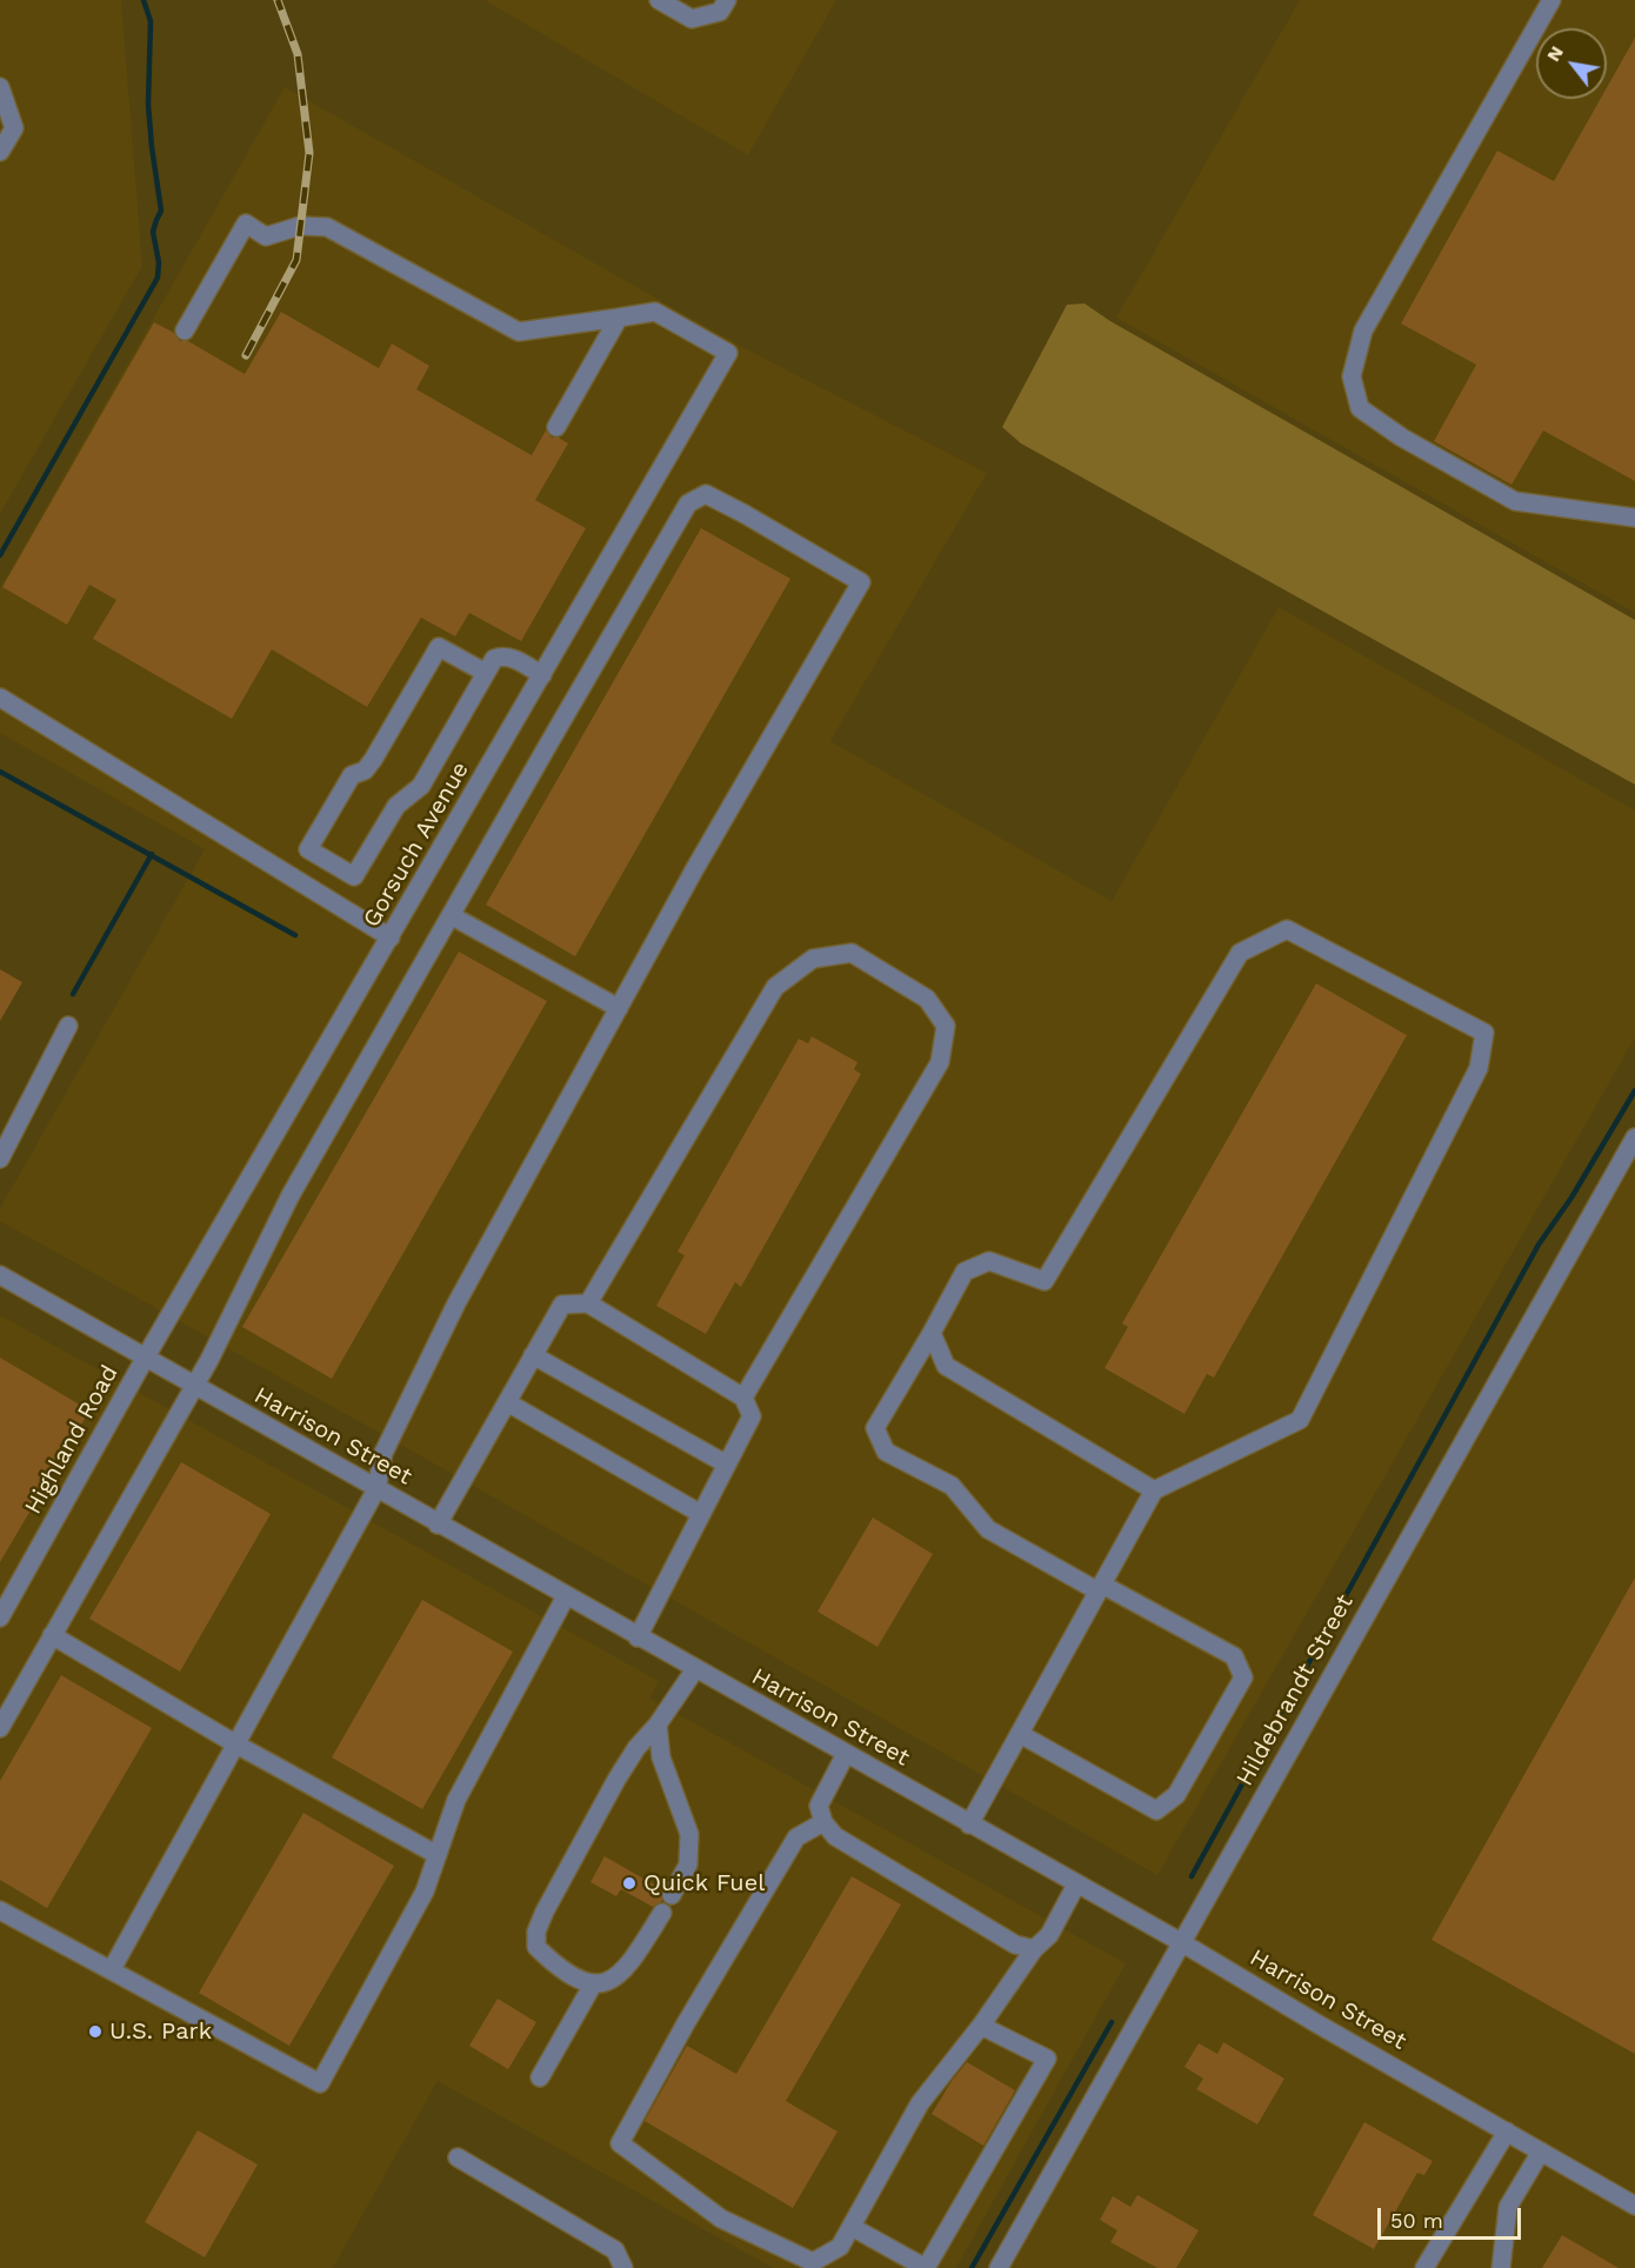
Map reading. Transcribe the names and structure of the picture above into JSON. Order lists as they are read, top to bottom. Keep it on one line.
{"streets":{"street":["Gorsuch Avenue","Harrison Street","Highland Road","Hildebrandt Street"]},"crossings":[["Gorsuch Avenue","Harrison Street"],["Gorsuch Avenue","Highland Road"],["Harrison Street","Highland Road"],["Harrison Street","Hildebrandt Street"]],"places":["Quick Fuel","U.S. Park"],"scale_bar":"50 m","north":"top left"}
